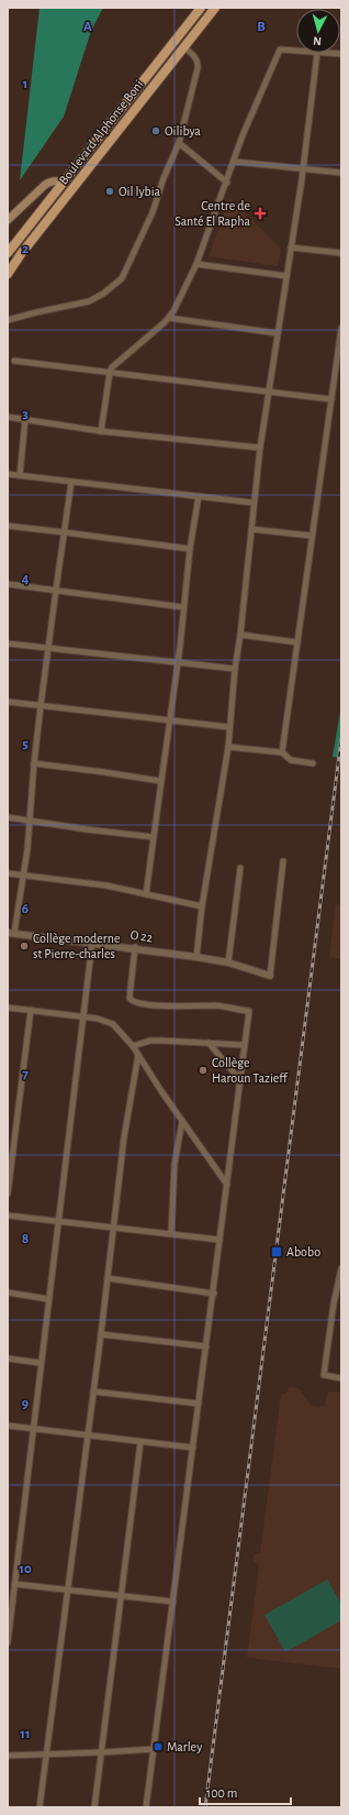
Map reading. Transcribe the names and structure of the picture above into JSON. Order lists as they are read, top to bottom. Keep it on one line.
{"streets":{"main road":["Boulevard Alphonse Boni"],"street":["O 22"]},"places":{"other":["Oilibya","Oil lybia","Collège moderne st Pierre-charles","Collège Haroun Tazieff"],"health":["Centre de Santé El Rapha"],"transit":["Abobo","Marley"]},"scale_bar":"100 m","north":"bottom","grid":{"columns":["A","B"],"rows":["1","2","3","4","5","6","7","8","9","10","11"]}}
